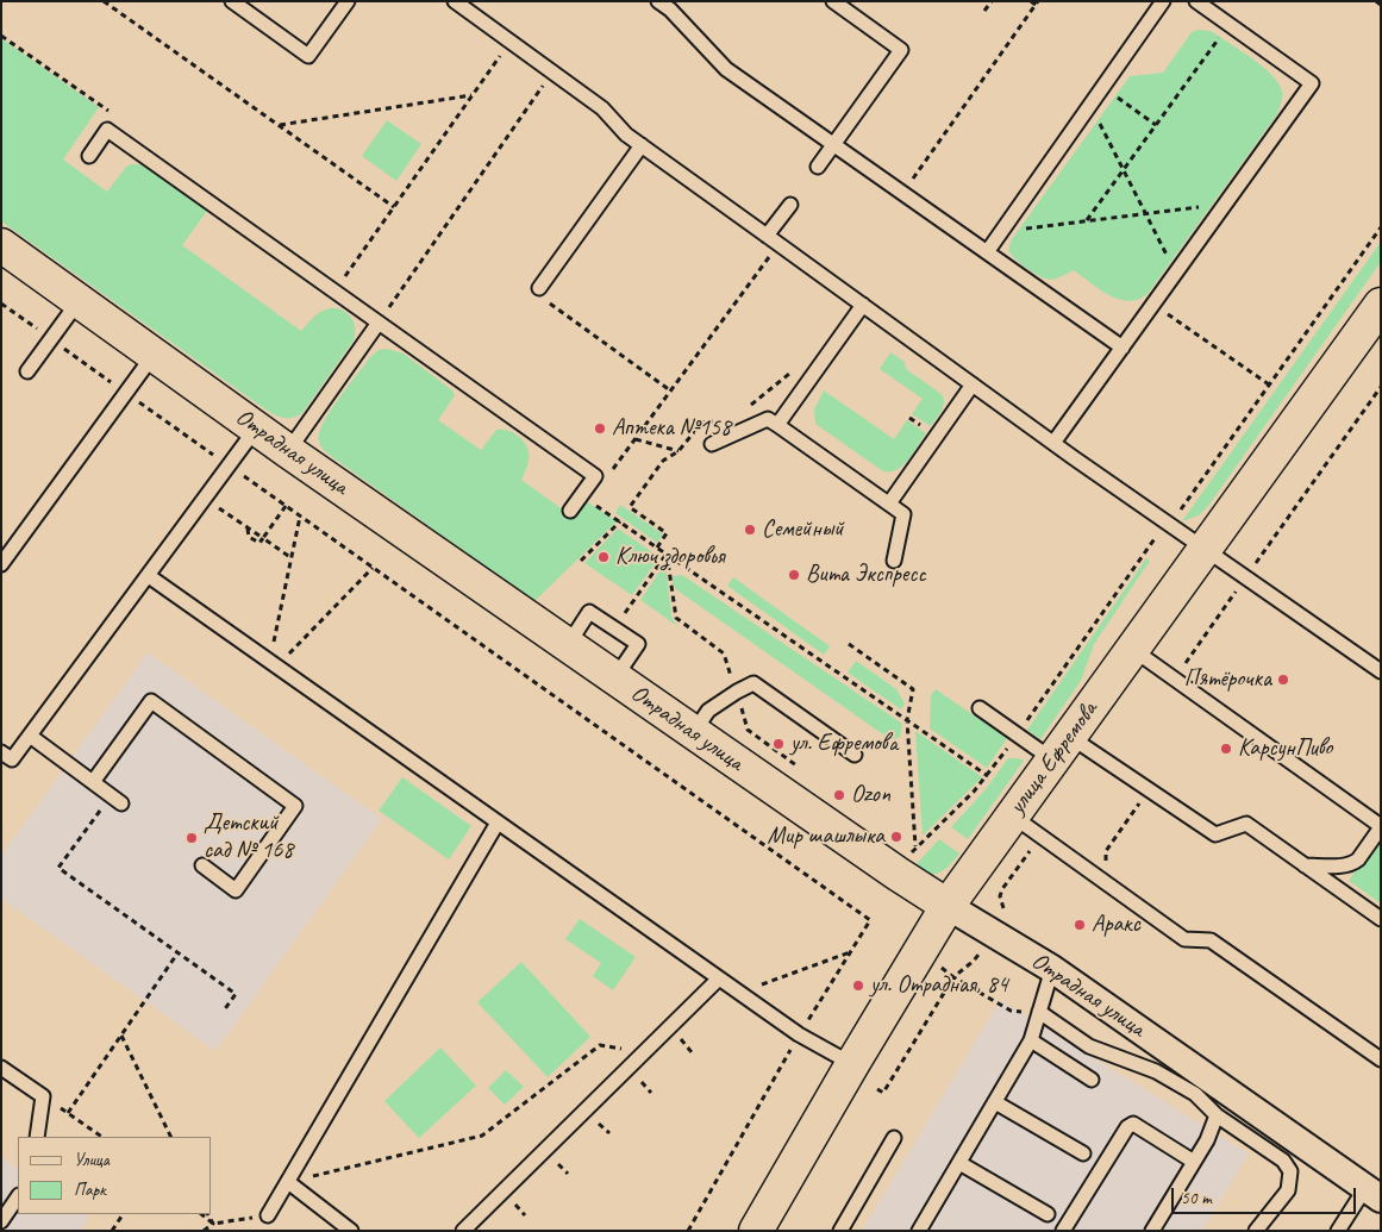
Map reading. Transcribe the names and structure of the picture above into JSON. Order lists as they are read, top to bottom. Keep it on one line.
{"streets":{"street":["Отрадная улица","улица Ефремова"]},"crossings":[["Отрадная улица","улица Ефремова"]],"places":["Аптека №158","Семейный","Ключ здоровья","Вита Экспресс","Пятёрочка","ул. Ефремова","КарсунПиво","Ozon","Мир шашлыка","Детский сад № 168","Аракc","ул. Отрадная, 84"],"legend":["Улица","Парк"],"scale_bar":"50 m"}
